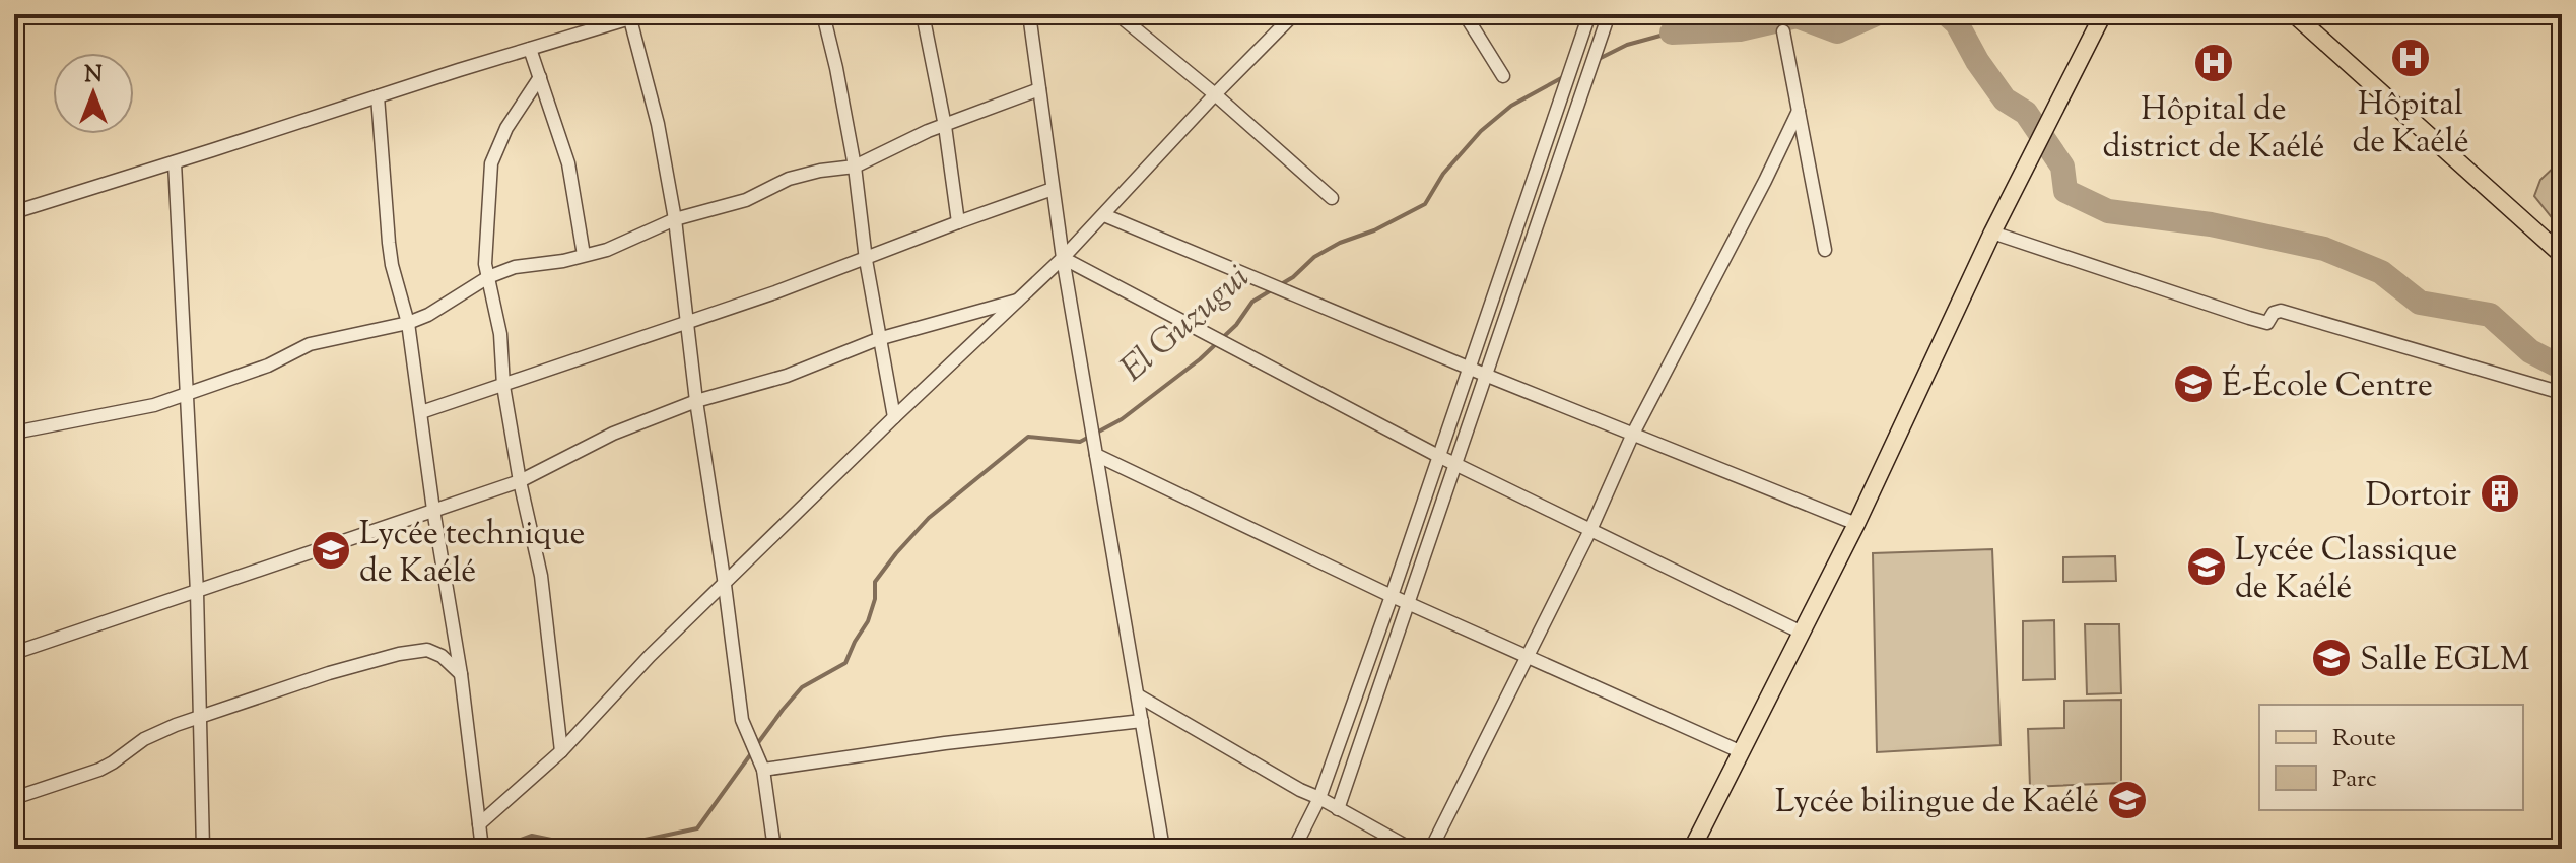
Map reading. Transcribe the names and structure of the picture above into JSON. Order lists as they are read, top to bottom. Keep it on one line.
{"water":["El Guzugui"],"places":{"hospital":["Hôpital de Kaélé","Hôpital de district de Kaélé"],"school or university":["É-École Centre","Lycée technique de Kaélé","Lycée Classique de Kaélé","Salle EGLM","Lycée bilingue de Kaélé"],"building":["Dortoir"]},"legend":["Route","Parc"],"north":"top"}
